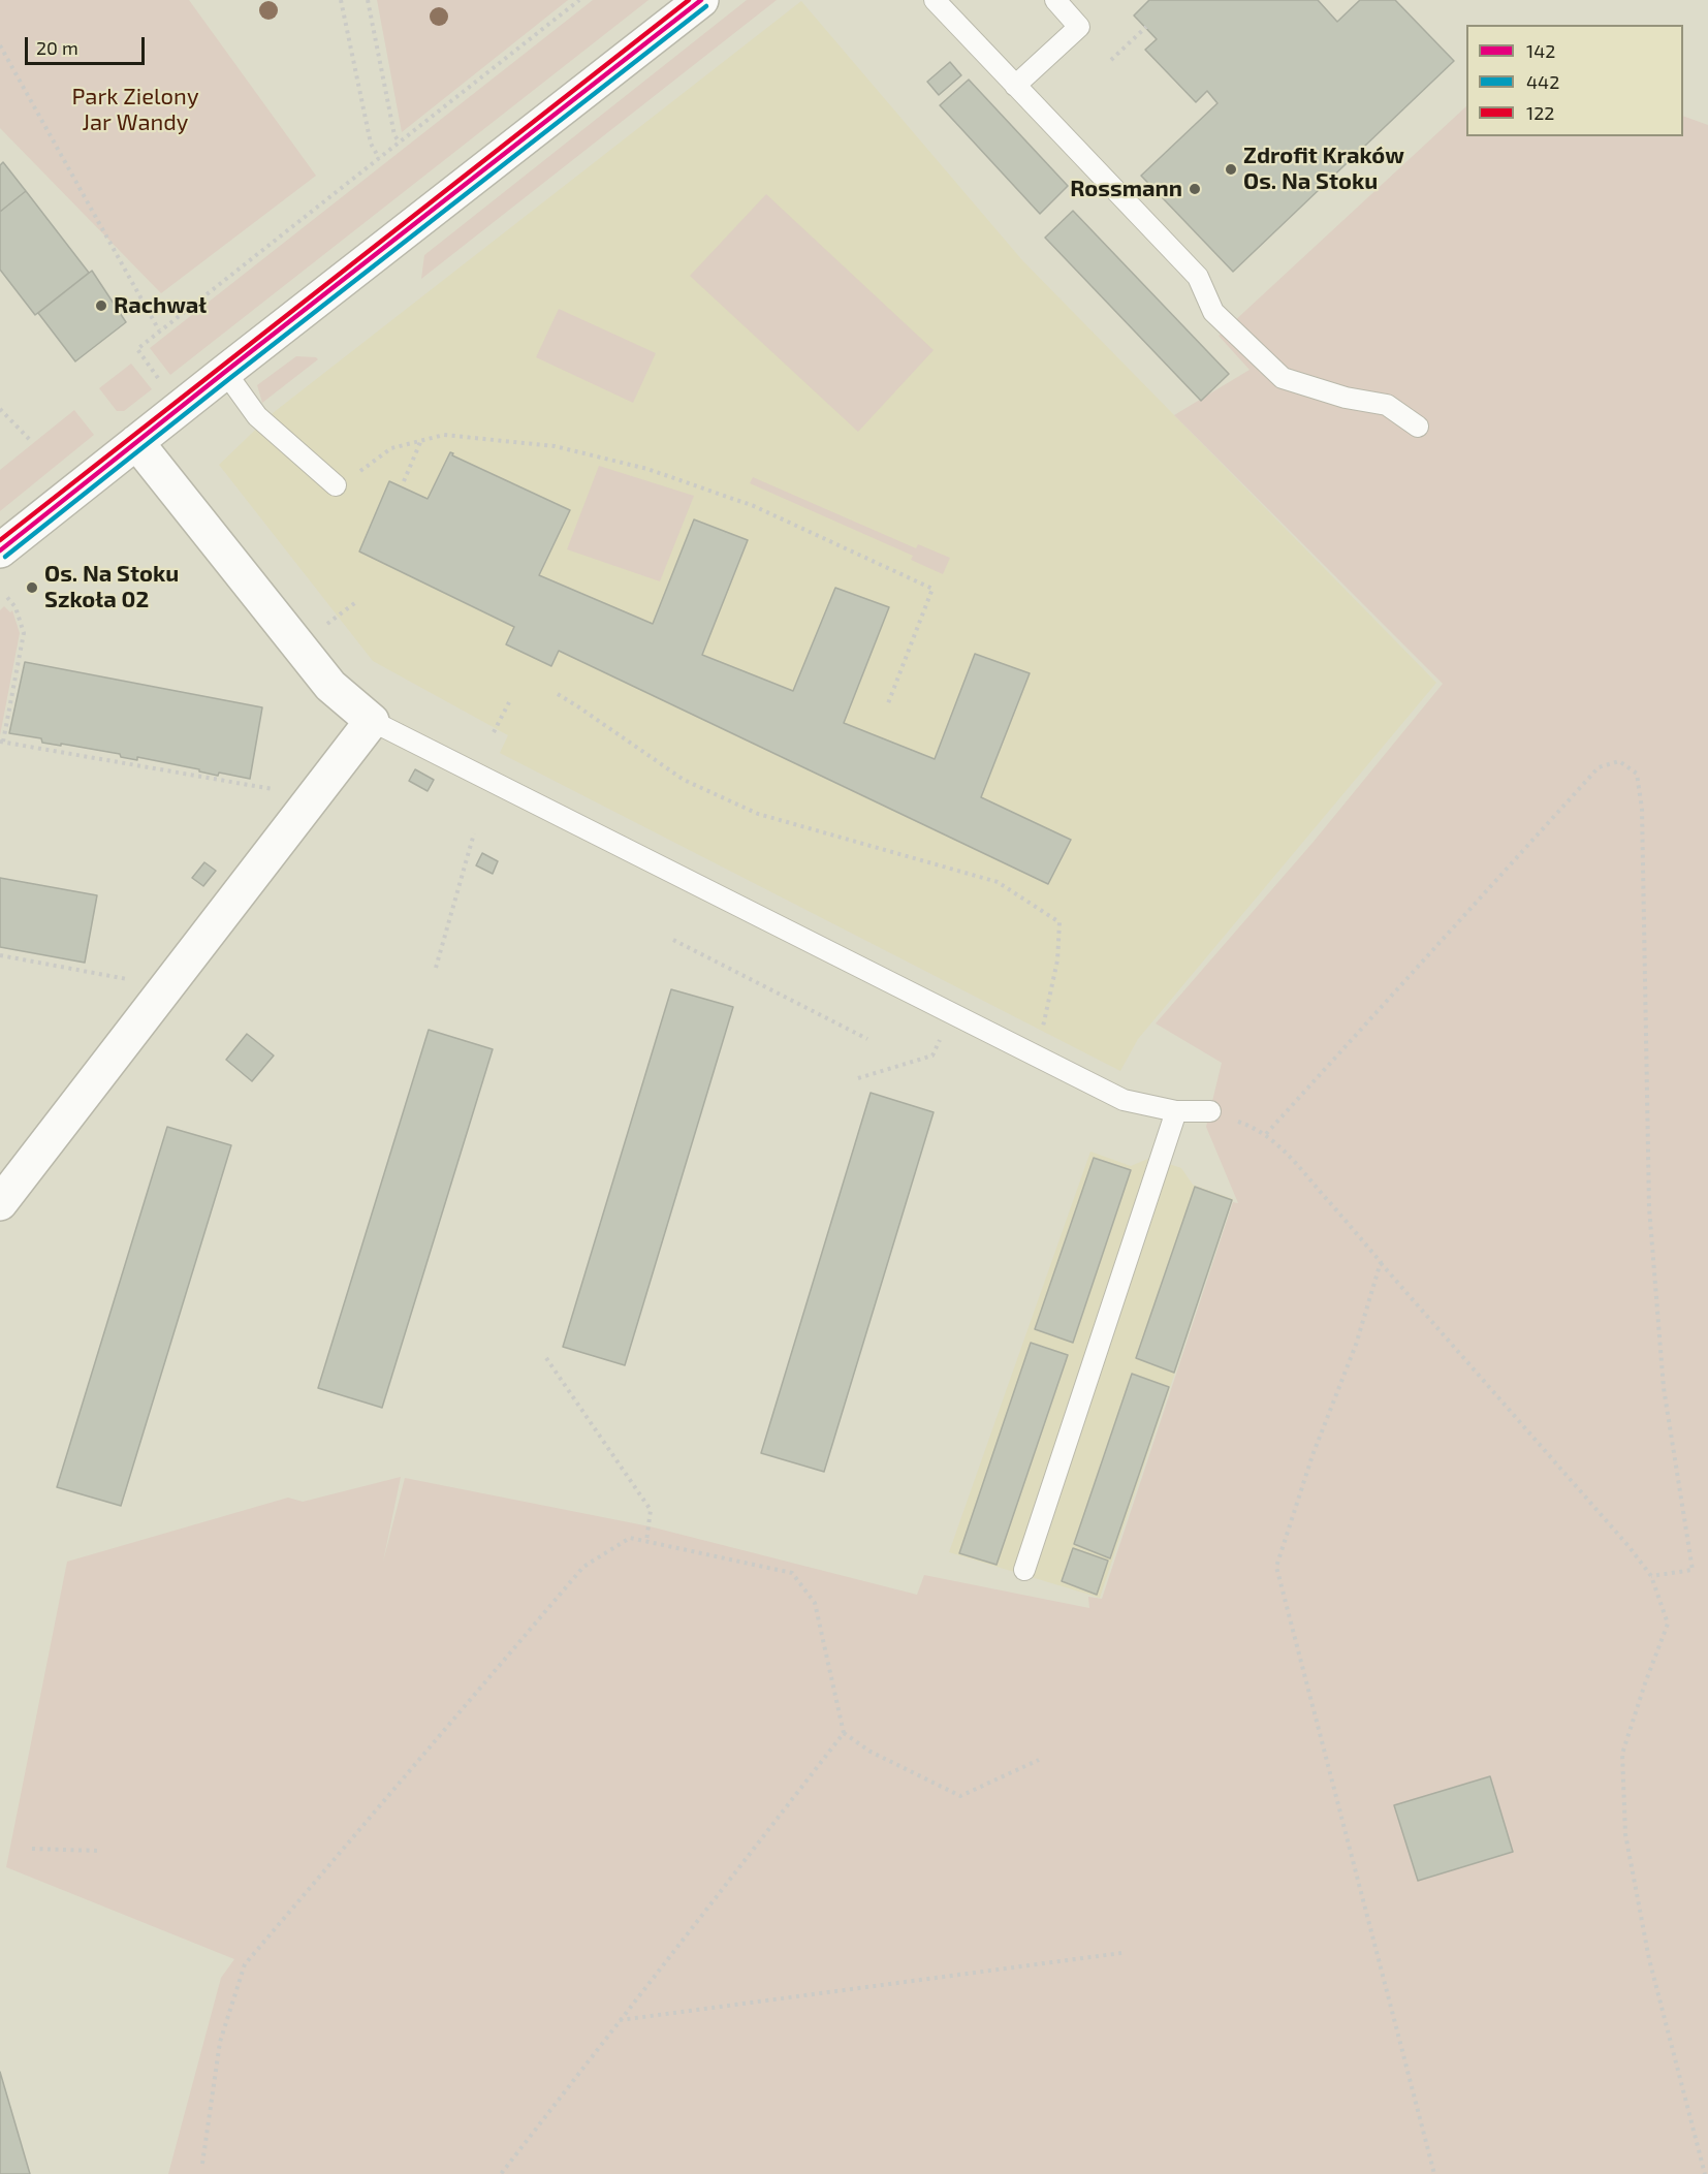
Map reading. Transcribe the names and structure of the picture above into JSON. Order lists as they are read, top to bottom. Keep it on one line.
{"parks":["Park Zielony Jar Wandy"],"places":["Zdrofit Kraków Os. Na Stoku","Rossmann","Rachwał","Os. Na Stoku Szkoła 02"],"lines":["transit line 142","transit line 122","transit line 442"],"legend":["142","442","122"],"scale_bar":"20 m"}
